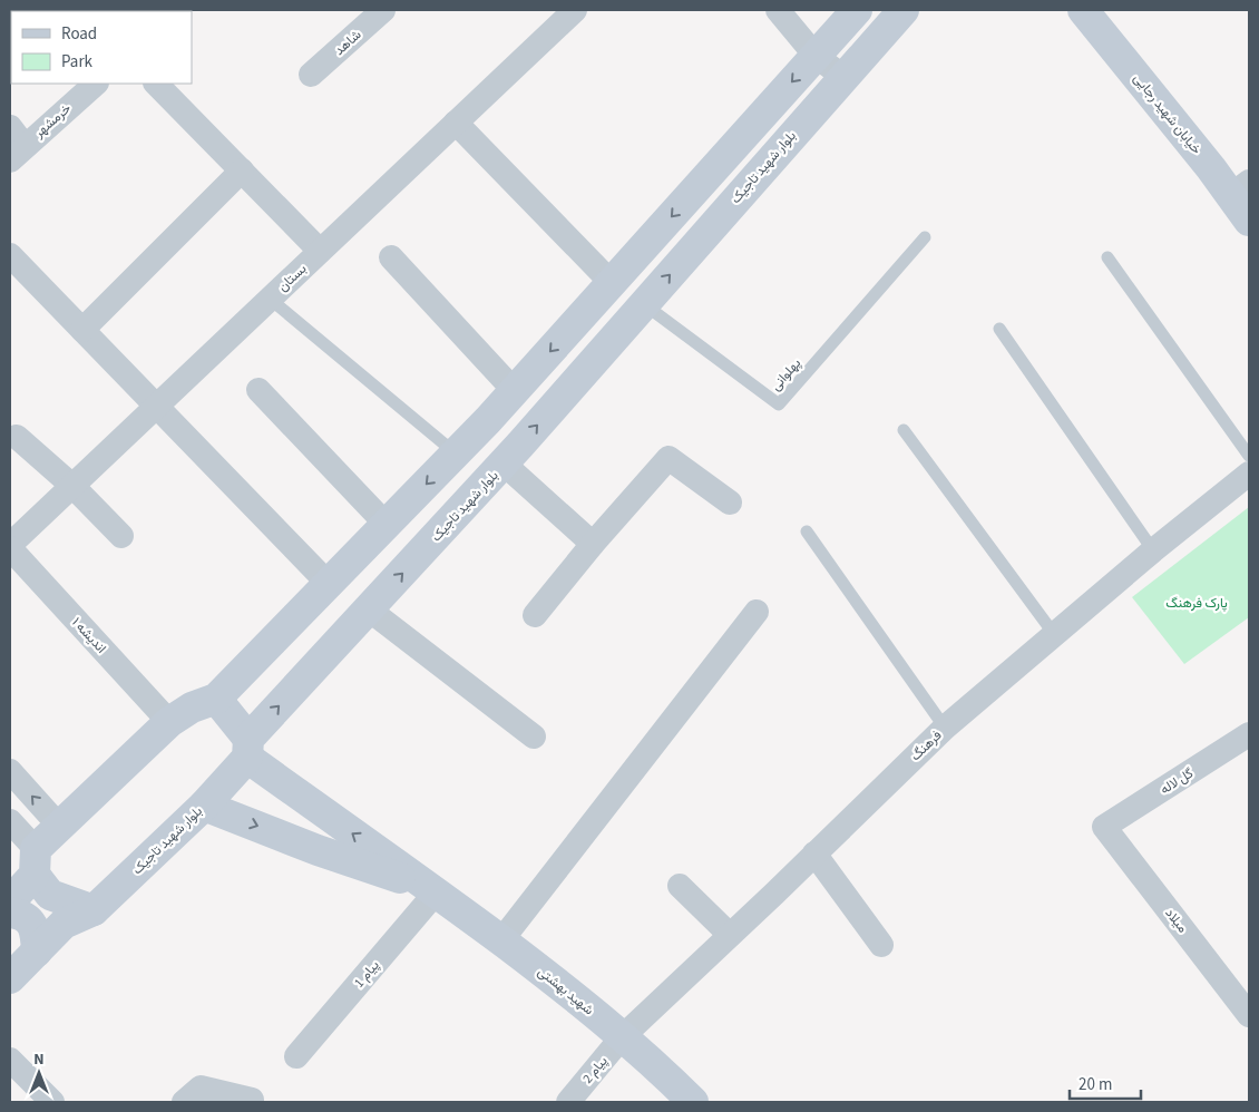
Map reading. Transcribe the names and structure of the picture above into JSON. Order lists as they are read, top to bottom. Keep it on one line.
{"streets":{"street":["شاهد","خیابان شهید رجایی","خرمشهر","بلوار شهید تاجیک","بستان","اندیشه ۱","فرهنگ","گل لاله","میلاد","پیام 1","شهید بهشتی","پیام 2"],"lane":["پهلوانی"]},"crossings":[["بلوار شهید تاجیک","پهلوانی"],["بلوار شهید تاجیک","شهید بهشتی"],["بستان","اندیشه ۱"],["فرهنگ","شهید بهشتی"],["فرهنگ","پیام 2"],["گل لاله","میلاد"],["پیام 1","شهید بهشتی"],["شهید بهشتی","پیام 2"]],"parks":["پارک فرهنگ"],"legend":["Road","Park"],"scale_bar":"20 m","north":"top"}
